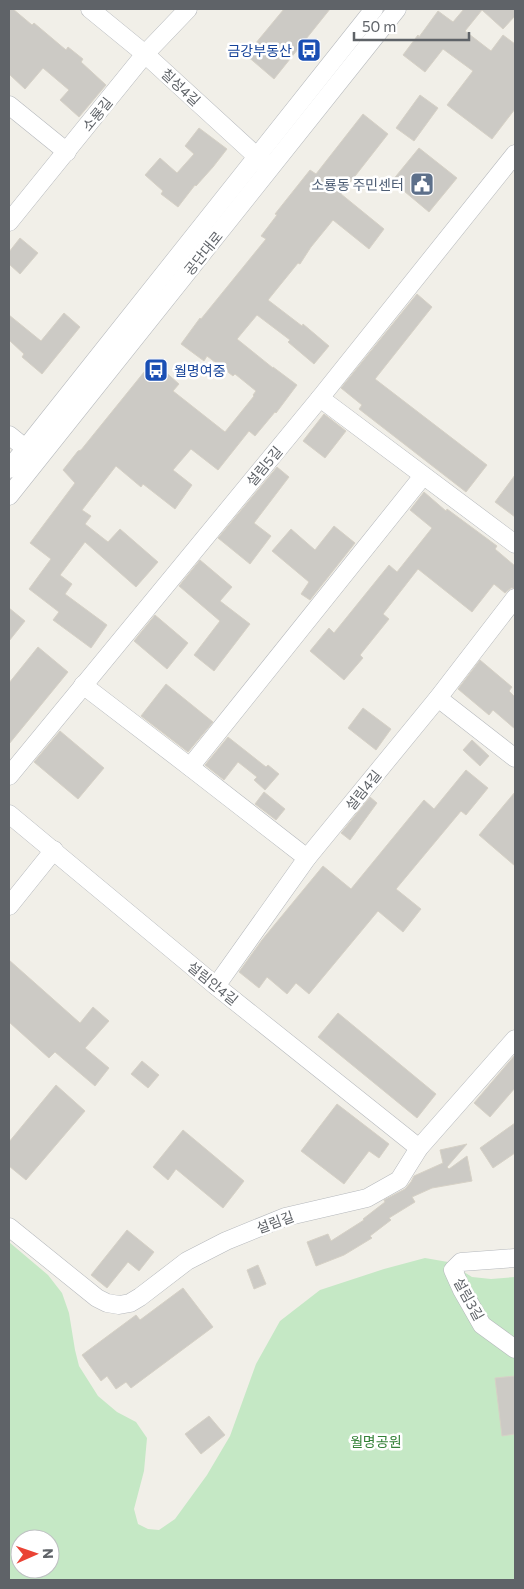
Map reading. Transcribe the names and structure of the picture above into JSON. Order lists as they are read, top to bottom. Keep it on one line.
{"streets":{"street":["칠성4길","소룡길","공단대로","설림5길","설림4길","설림안4길","설림길","설림3길"]},"crossings":[["칠성4길","소룡길"],["칠성4길","공단대로"],["설림4길","설림안4길"],["설림안4길","설림길"]],"parks":["월명공원"],"places":{"bus stop":["금강부동산","월명여중"],"public building":["소룡동 주민센터"]},"scale_bar":"50 m","north":"right"}
